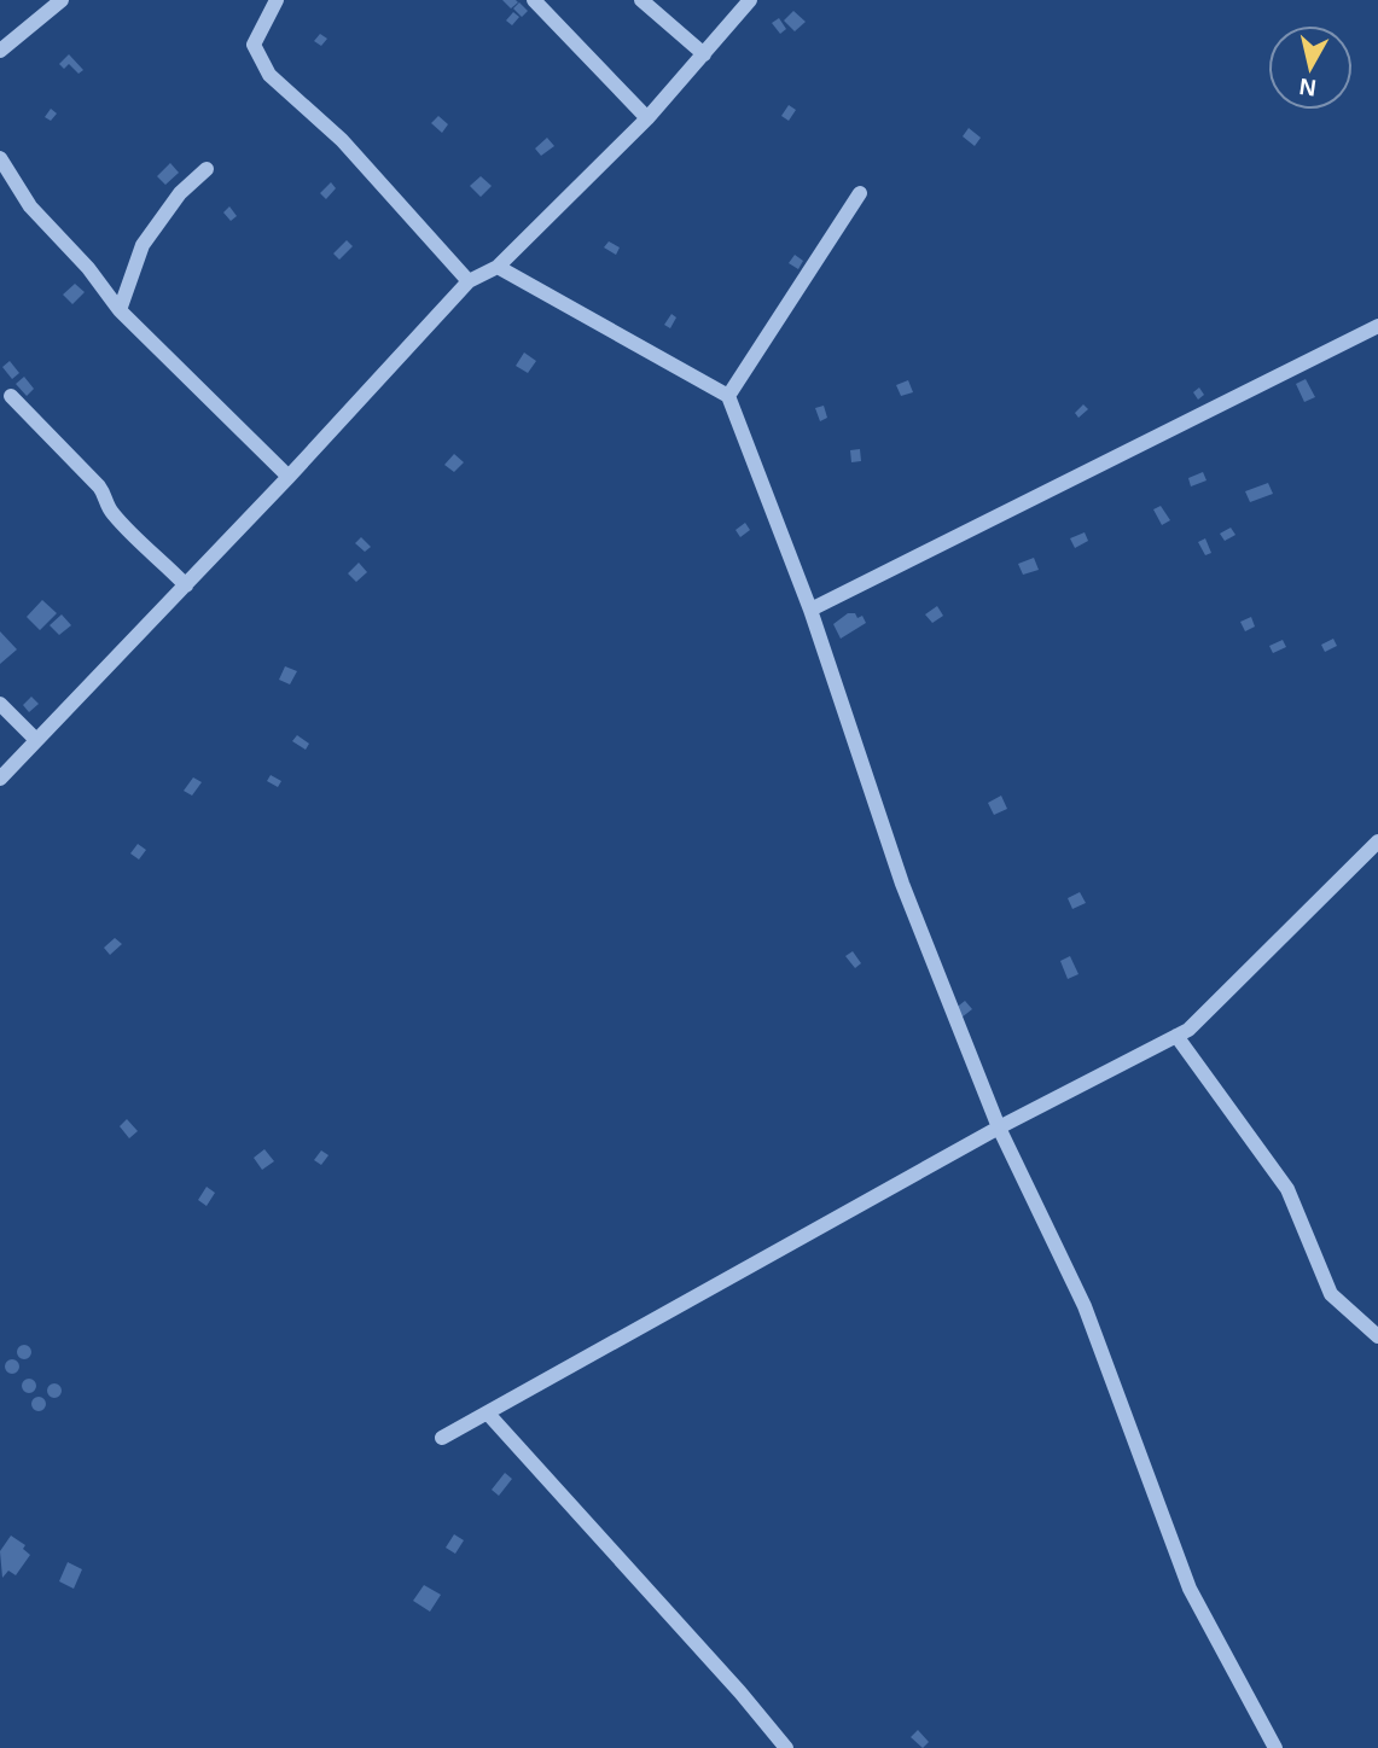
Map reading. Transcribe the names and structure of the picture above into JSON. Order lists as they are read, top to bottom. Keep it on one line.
{"north":"bottom"}
